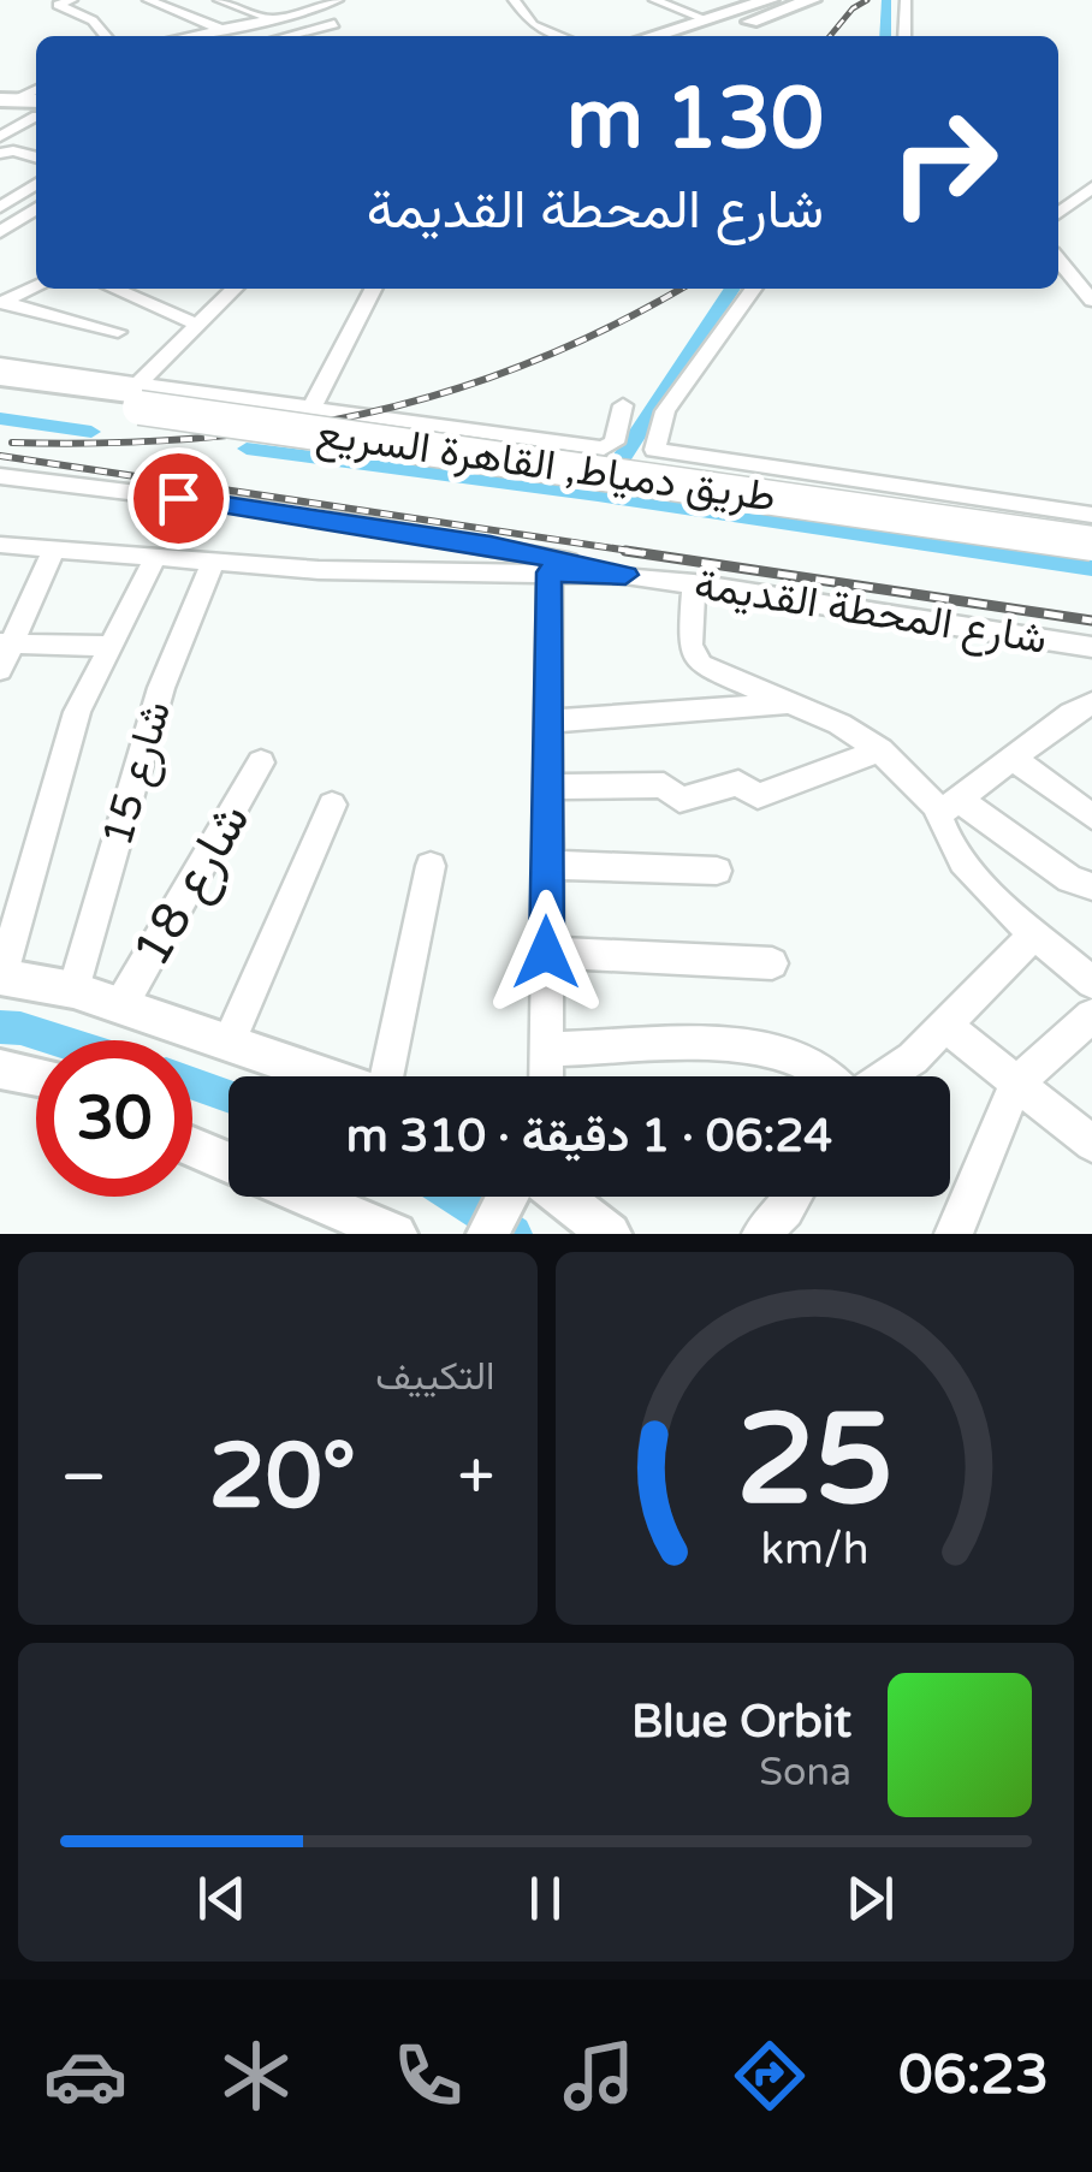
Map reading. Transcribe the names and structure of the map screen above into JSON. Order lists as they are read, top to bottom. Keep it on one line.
{"streets":{"highway":["طريق دمياط, القاهرة السريع"],"street":["شارع المحطة القديمة","شارع 15","شارع 18"]},"crossings":[["شارع المحطة القديمة","شارع 15"]],"page":{"turn":["130 m","شارع المحطة القديمة"],"limit":"30","trip":"06:24 · 1 دقيقة · 310 m","tile":"التكييف","heat":["−","20°","+"],"song":["Blue Orbit","Sona"],"tabs":"06:23","gauge":["25","km/h"]}}
